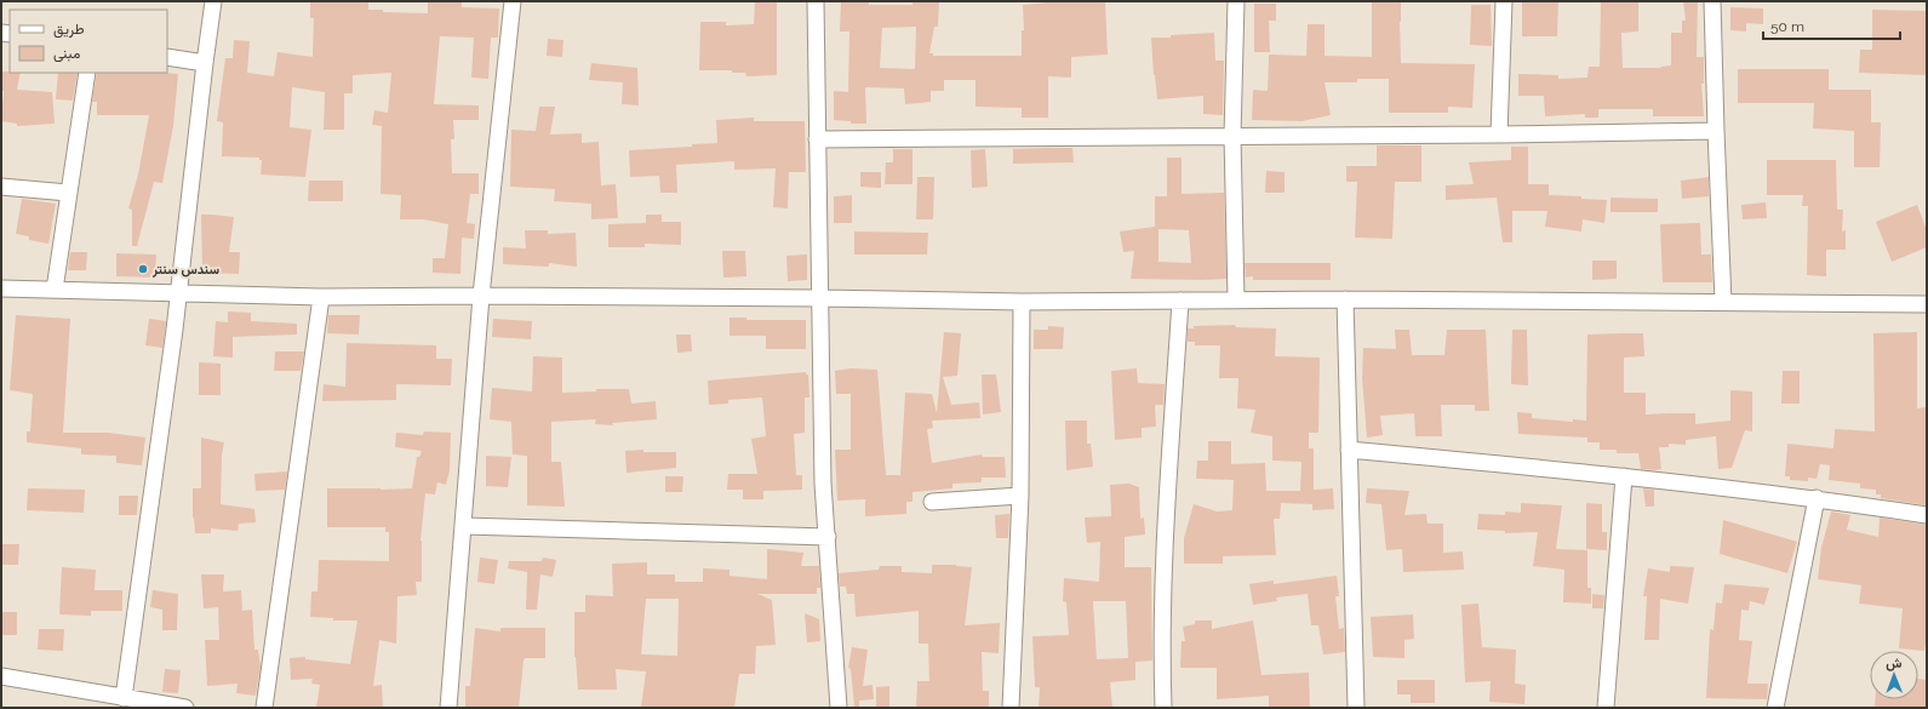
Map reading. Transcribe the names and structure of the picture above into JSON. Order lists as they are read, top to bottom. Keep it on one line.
{"places":["سندس سنتر"],"legend":["طريق","مبنى"],"scale_bar":"50 m","north":"top"}
